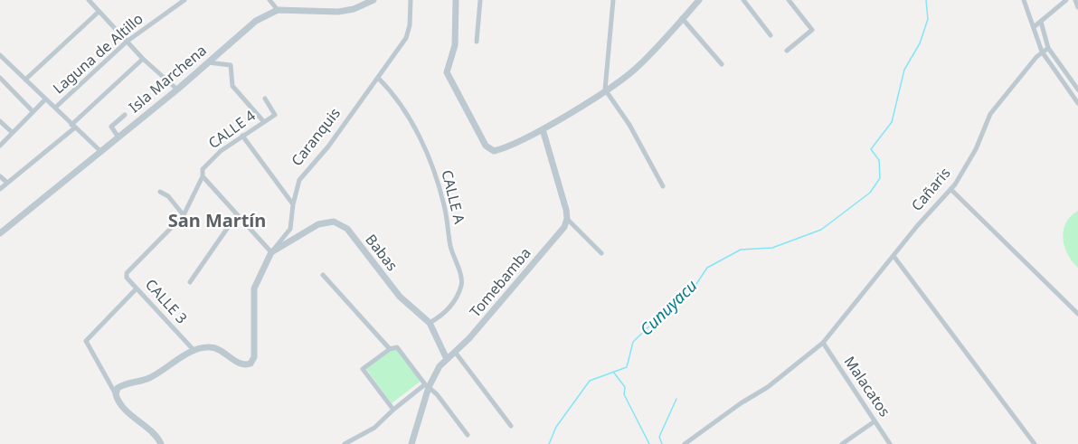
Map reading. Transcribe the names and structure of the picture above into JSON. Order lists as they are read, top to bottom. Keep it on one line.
{"streets":{"street":["Laguna de Altillo","Isla Marchena","CALLE 4","Caranquis","Cañaris","CALLE A","Babas","Tomebamba","CALLE 3","Malacatos"]},"crossings":[["CALLE 4","CALLE 3"],["Caranquis","CALLE A"],["Caranquis","Babas"],["Caranquis","CALLE 3"],["Cañaris","Malacatos"],["CALLE A","Babas"],["Babas","Tomebamba"]],"districts":["San Martín"],"water":["Cunuyacu"]}
